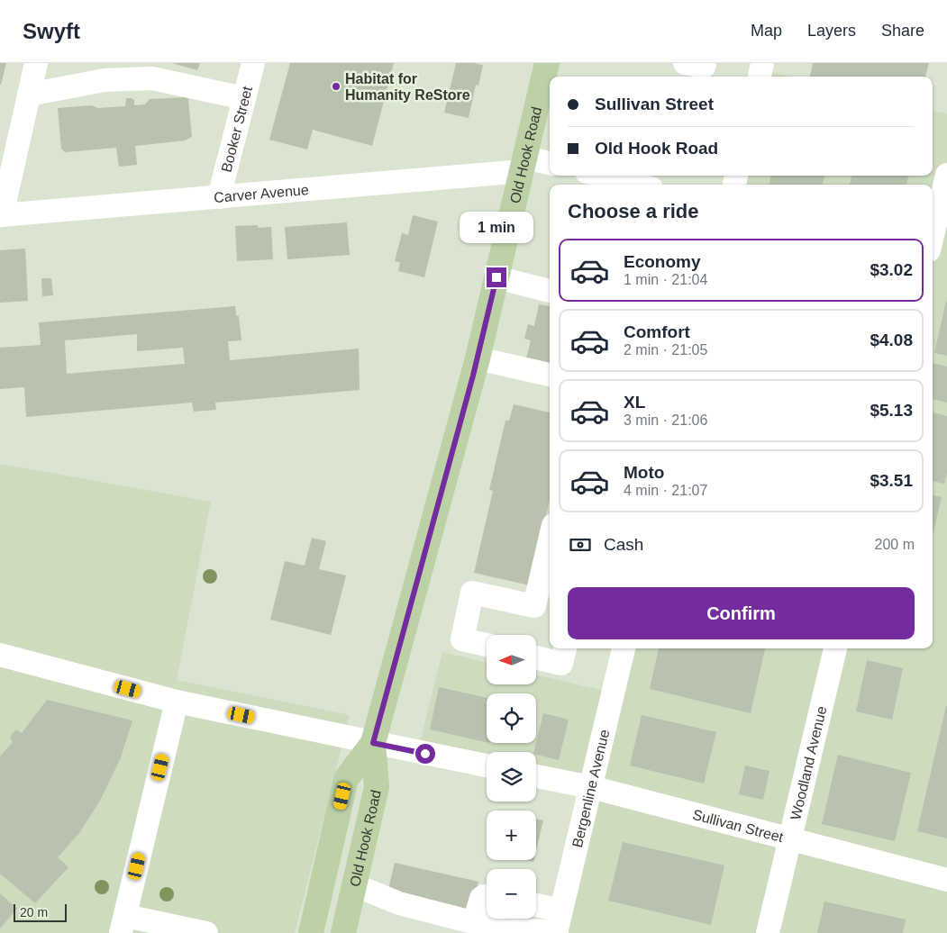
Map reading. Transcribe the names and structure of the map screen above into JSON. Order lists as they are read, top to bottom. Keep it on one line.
{"streets":{"main road":["Old Hook Road"],"street":["Booker Street","Carver Avenue","Woodland Avenue","Bergenline Avenue","Sullivan Street"]},"crossings":[["Booker Street","Carver Avenue"],["Old Hook Road","Carver Avenue"],["Woodland Avenue","Sullivan Street"],["Bergenline Avenue","Sullivan Street"]],"places":["Habitat for Humanity ReStore"],"scale_bar":"20 m","north":"left","page":{"header":"Swyft","nav":["Map","Layers","Share"],"banner":["Sullivan Street","Old Hook Road"],"heading":"Choose a ride","bubble":"1 min","list":[{"name":"Economy","note":"1 min · 21:04","value":"$3.02"},{"name":"Comfort","note":"2 min · 21:05","value":"$4.08"},{"name":"XL","note":"3 min · 21:06","value":"$5.13"},{"name":"Moto","note":"4 min · 21:07","value":"$3.51"}],"pay":["Cash","200 m"],"buttons":"Confirm","map_buttons":["+","−"],"scale":"20 m"}}
